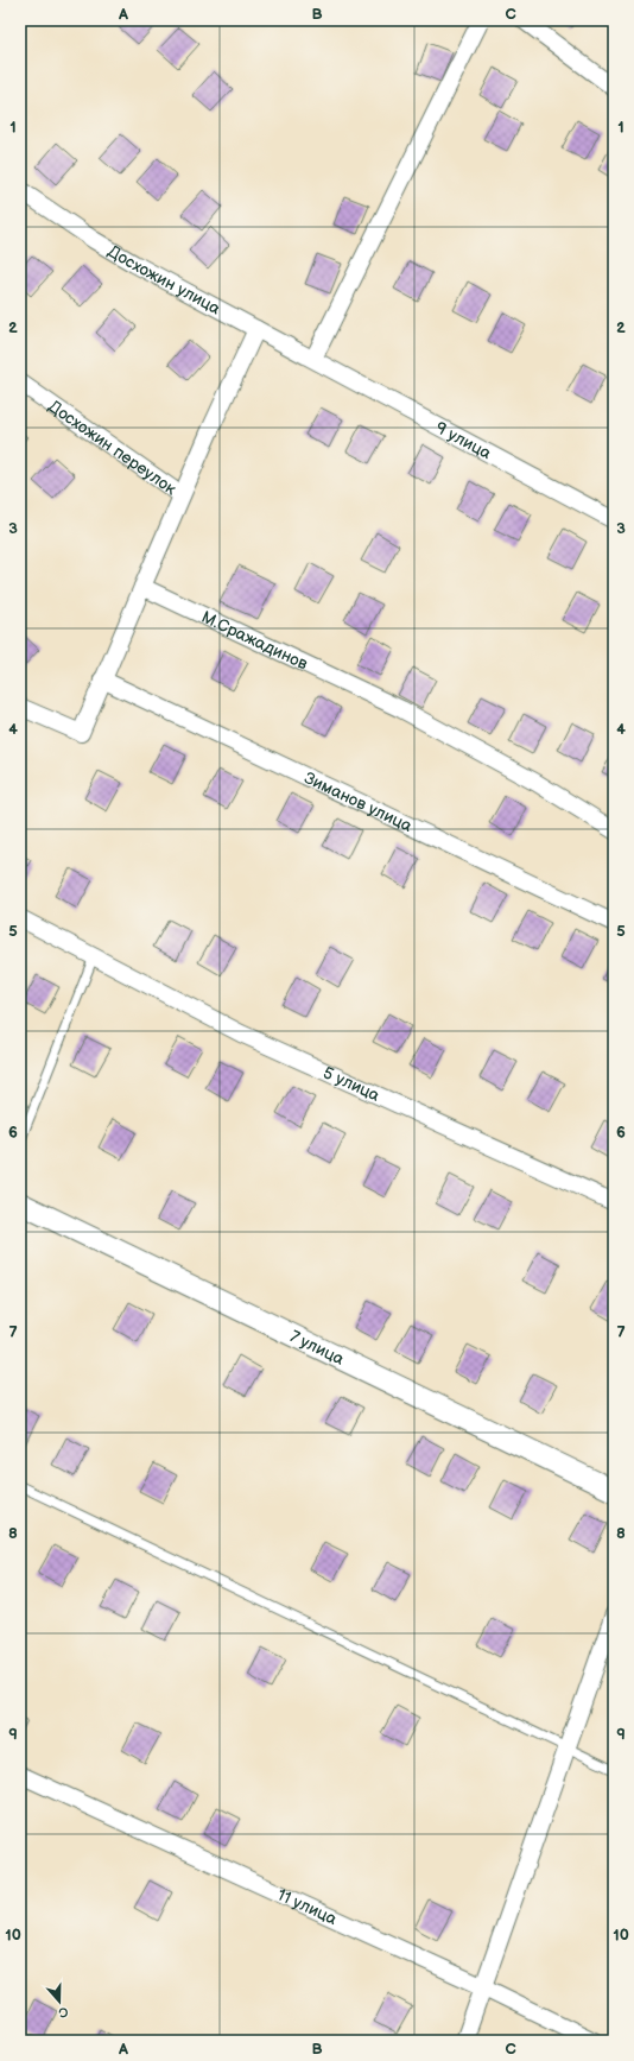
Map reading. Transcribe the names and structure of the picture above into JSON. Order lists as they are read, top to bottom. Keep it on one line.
{"streets":{"street":["Досхожин улица","9 улица","Досхожин переулок","М.Сражадинов","Зиманов улица","5 улица","7 улица","11 улица"]},"crossings":[["Досхожин улица","9 улица"]],"north":"bottom","grid":{"columns":["A","B","C"],"rows":["1","2","3","4","5","6","7","8","9","10"]}}
